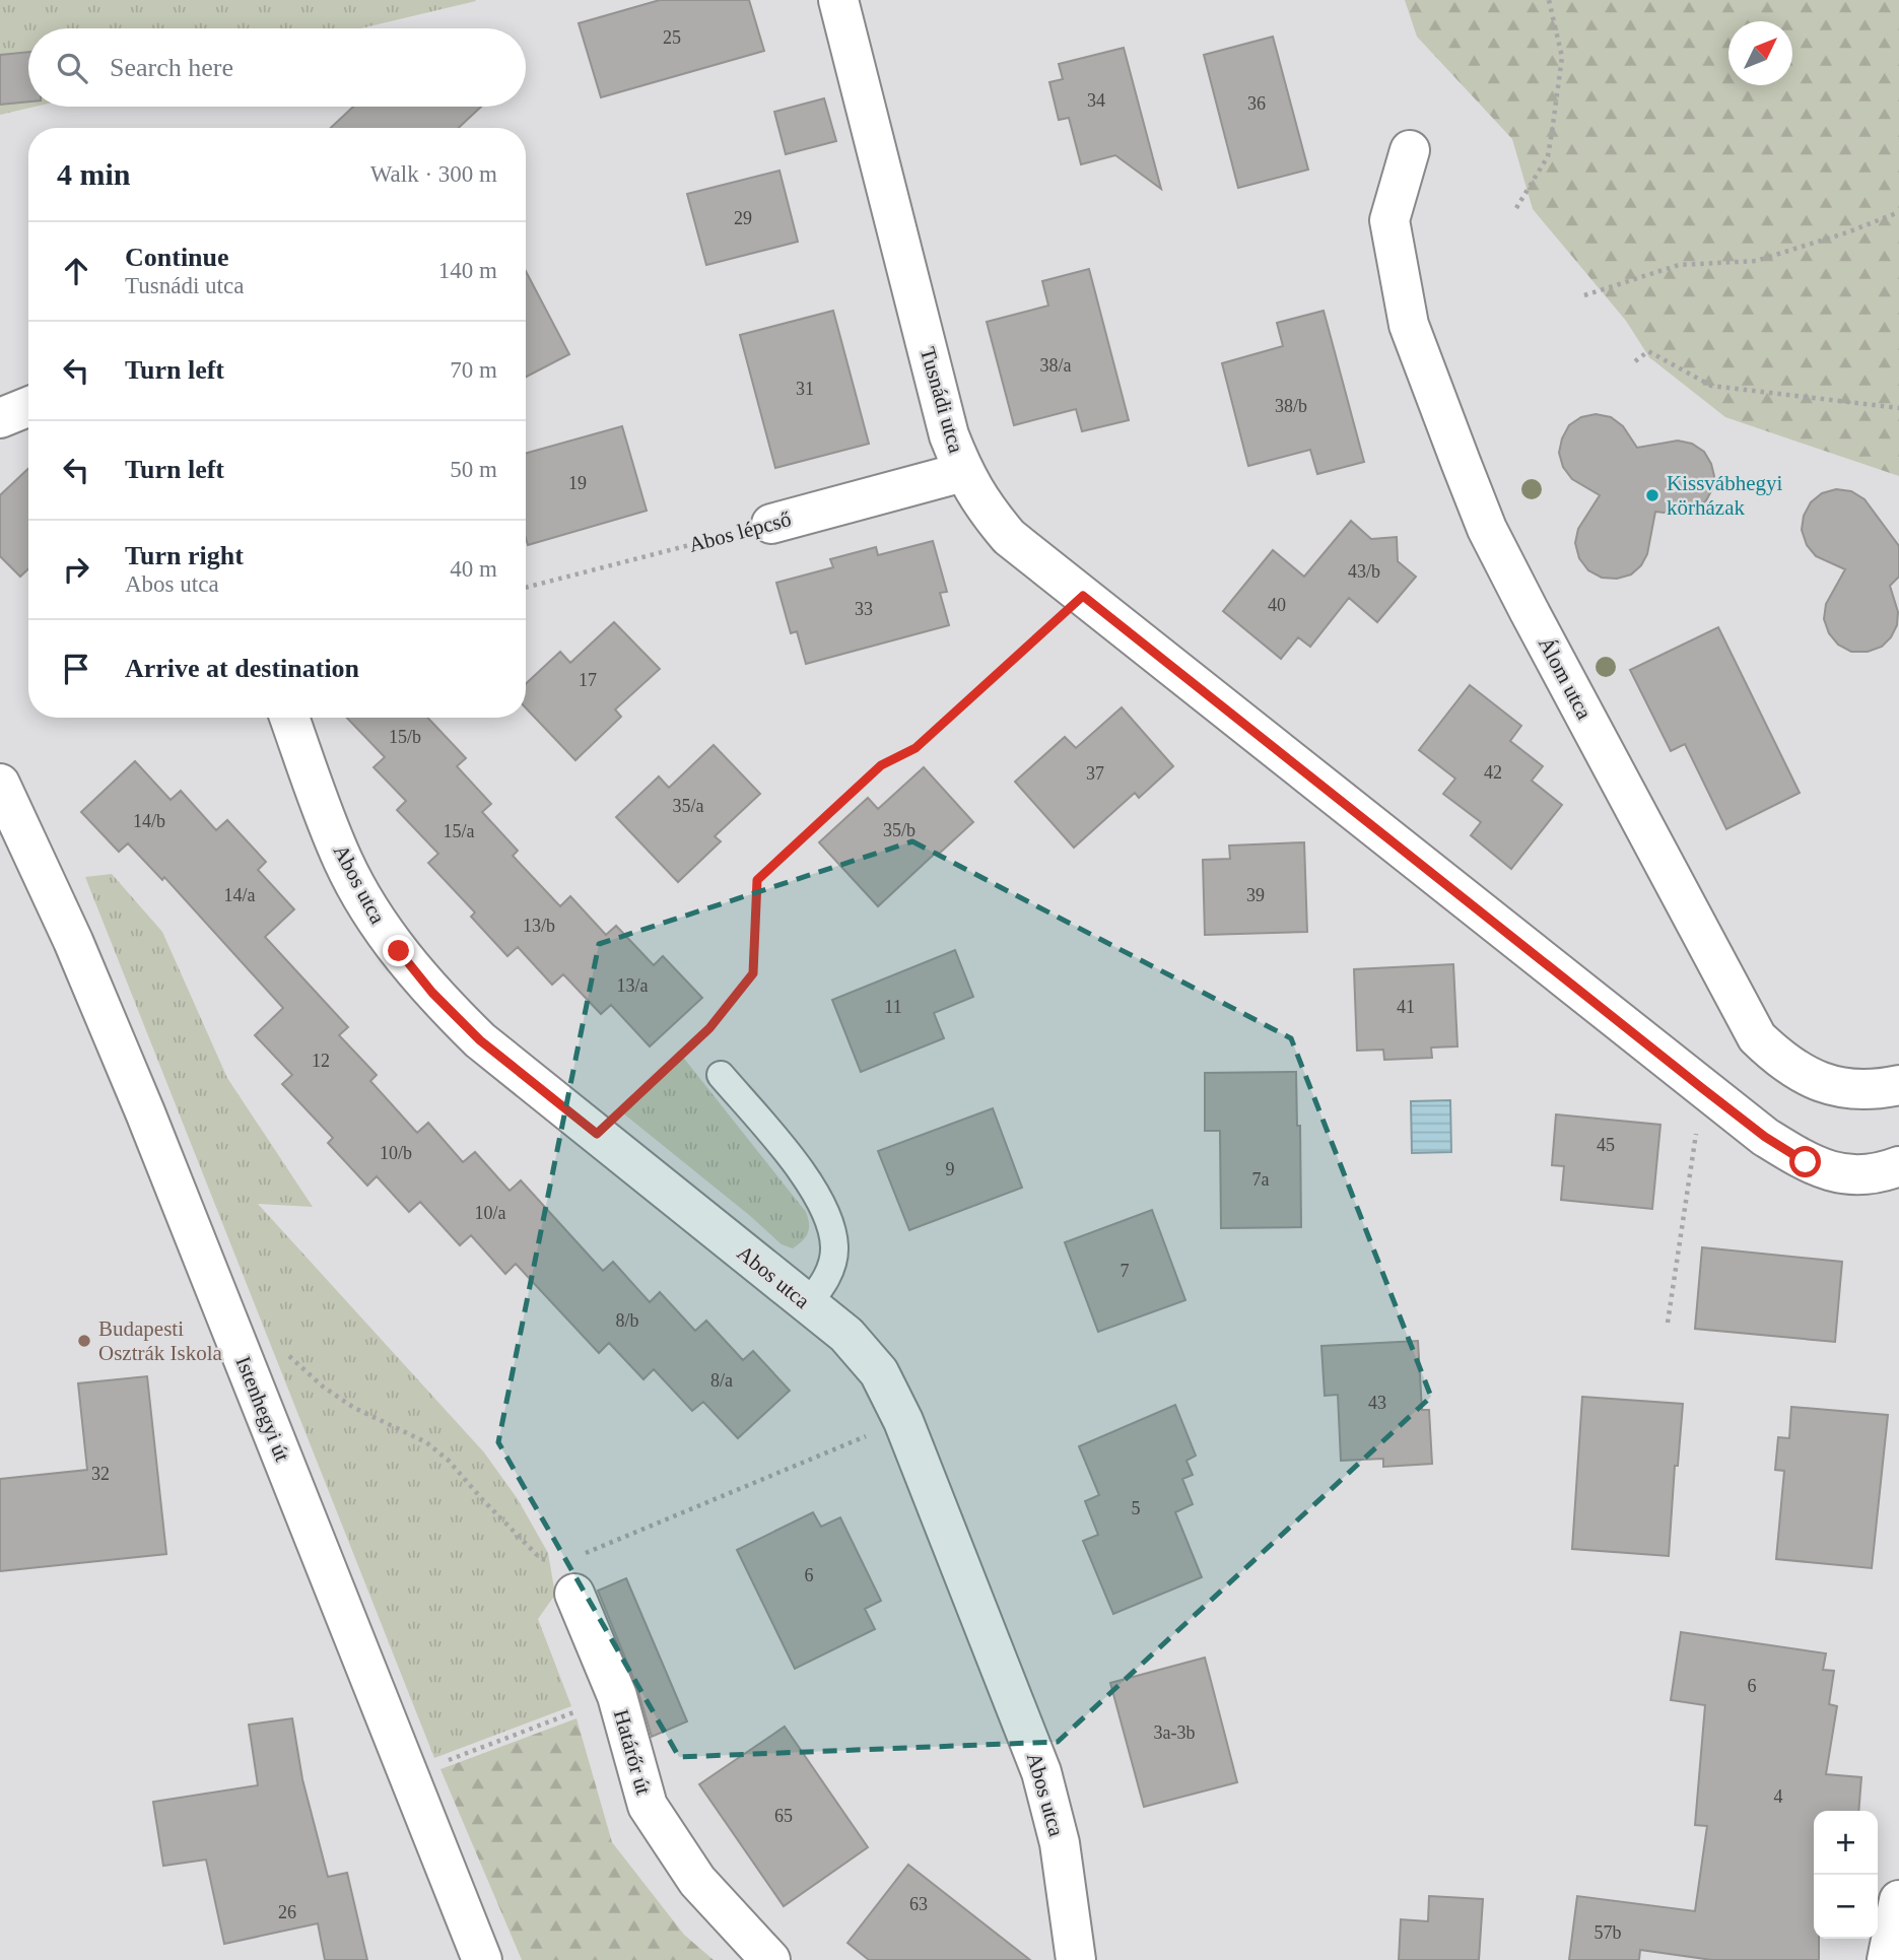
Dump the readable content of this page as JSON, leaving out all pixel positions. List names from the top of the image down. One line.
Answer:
{"streets":{"street":["Tusnádi utca","Abos lépcső","Álom utca","Abos utca","Istenhegyi út","Határőr út"]},"crossings":[["Tusnádi utca","Abos lépcső"]],"places":["Kissvábhegyi körházak","Budapesti Osztrák Iskola"],"house_numbers":["25","34","36","29","38/a","31","38/b","19","43/b","40","33","17","15/b","42","37","35/a","14/b","35/b","15/a","14/a","39","13/b","13/a","11","41","12","45","10/b","9","7a","10/a","7","8/b","8/a","43","32","5","6","6","3a-3b","4","65","63","26","57b"],"north":"top right","page":{"search":"Search here","heading":["4 min","Walk · 300 m"],"list":[["Continue","Tusnádi utca","140 m"],["Turn left","70 m"],["Turn left","50 m"],["Turn right","Abos utca","40 m"],"Arrive at destination"],"map_buttons":["+","−"]}}
